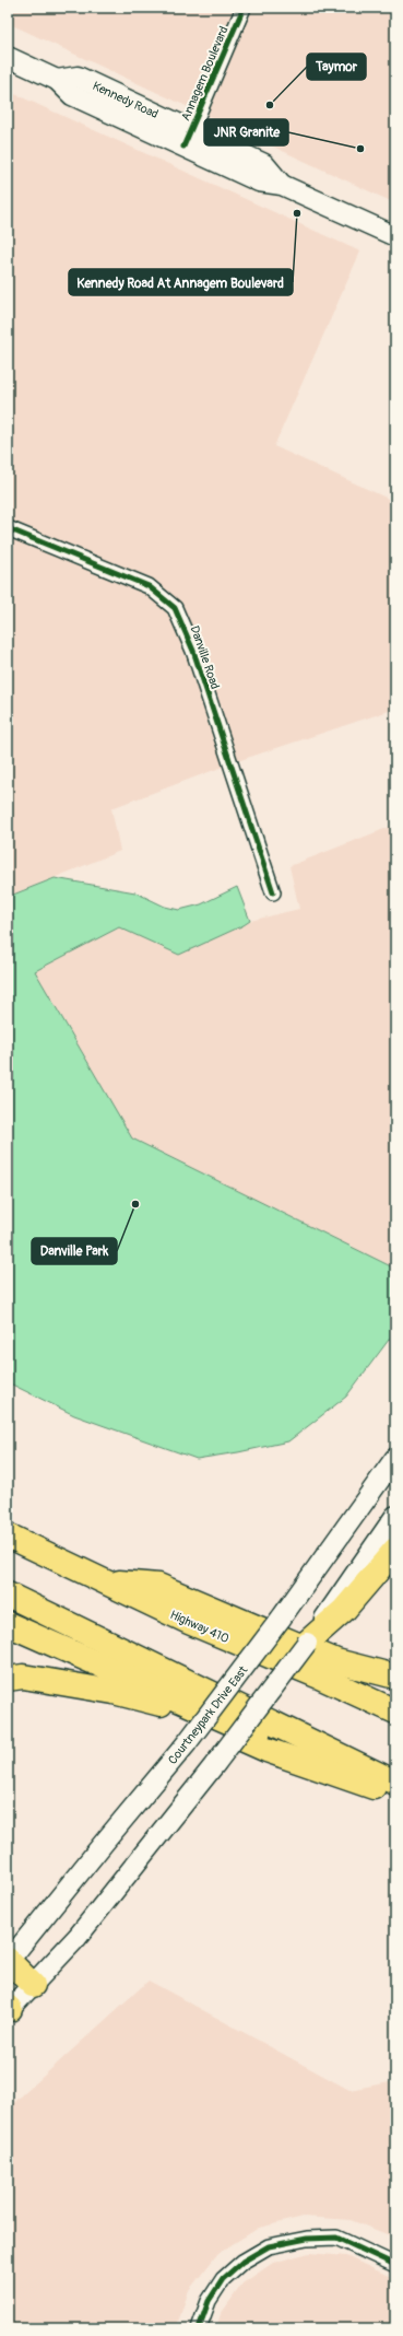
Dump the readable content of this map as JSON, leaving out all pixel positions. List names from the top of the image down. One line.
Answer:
{"streets":{"highway":["Highway 410"],"main road":["Kennedy Road","Courtneypark Drive East"],"street":["Annagem Boulevard","Danville Road"]},"crossings":[["Annagem Boulevard","Kennedy Road"]],"places":["Taymor","JNR Granite","Kennedy Road At Annagem Boulevard","Danville Park"]}
